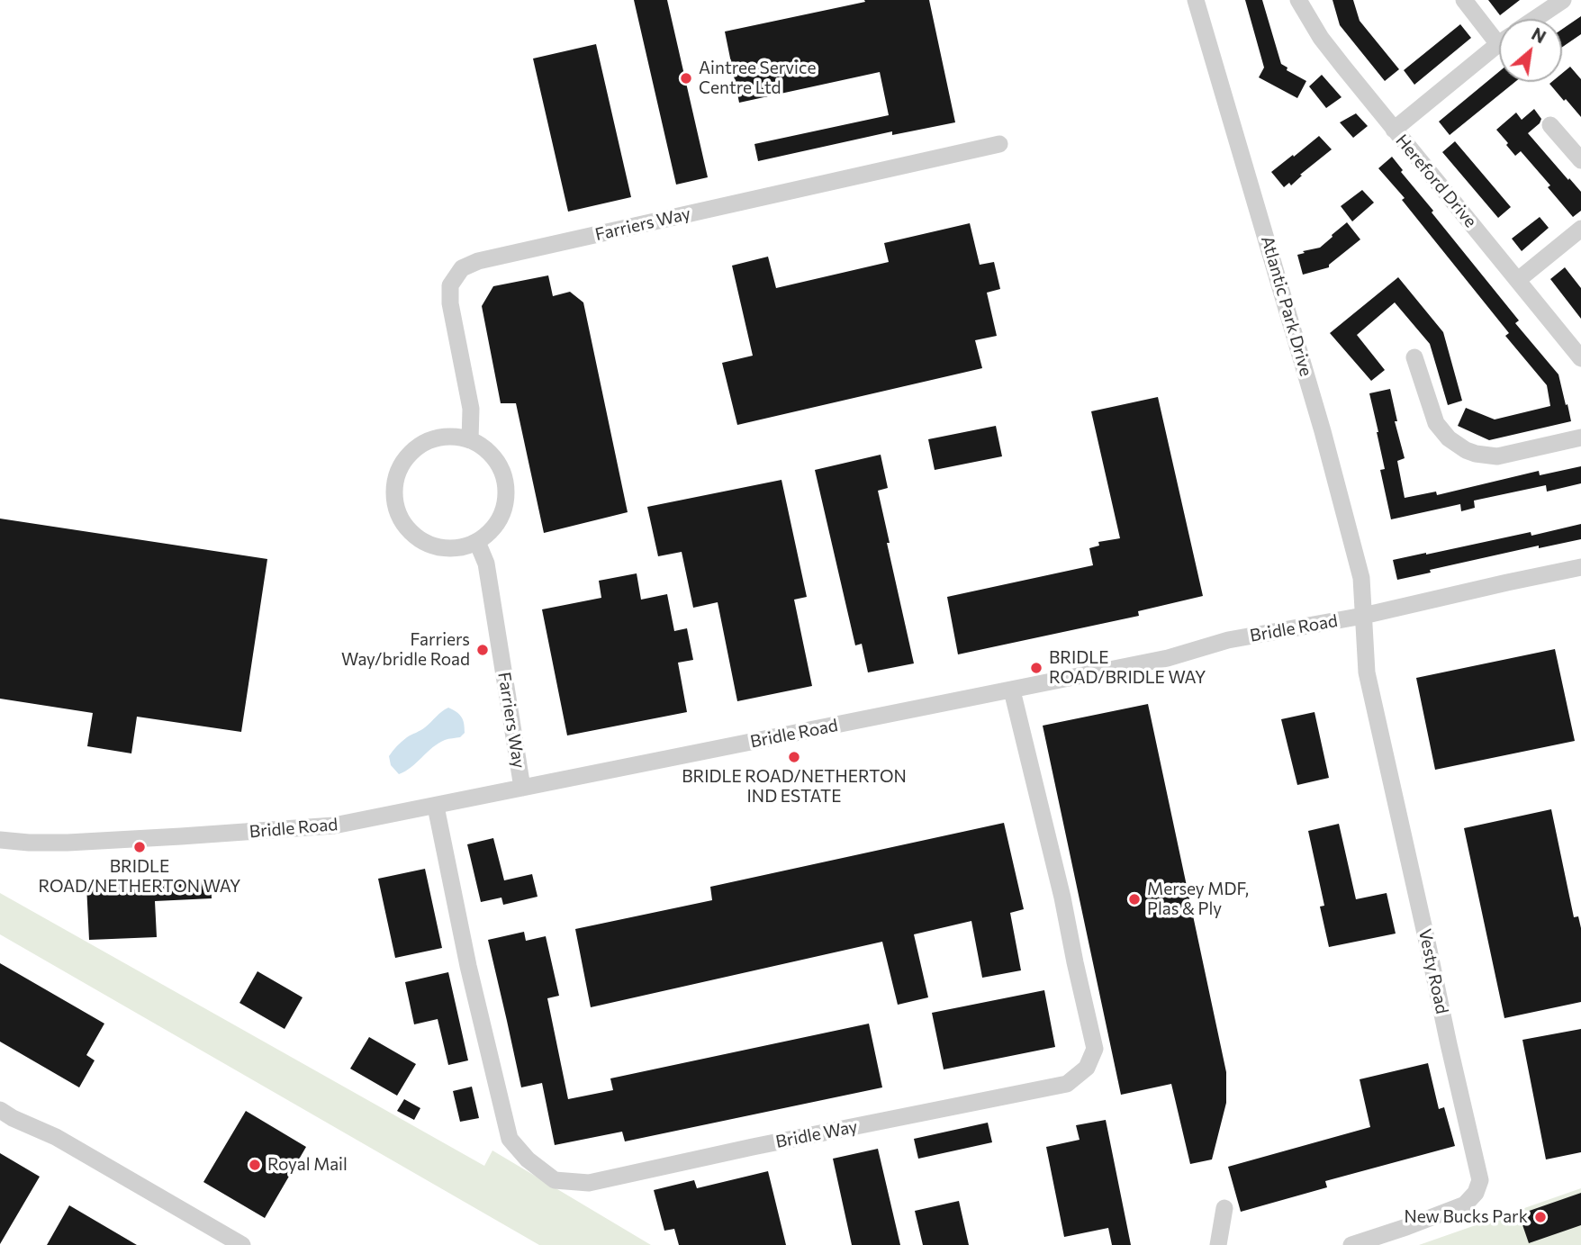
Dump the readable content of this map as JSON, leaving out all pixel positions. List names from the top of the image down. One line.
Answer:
{"streets":{"street":["Hereford Drive","Farriers Way","Atlantic Park Drive","Bridle Road","Vesty Road","Bridle Way"]},"crossings":[["Farriers Way","Bridle Road"],["Atlantic Park Drive","Bridle Road"],["Atlantic Park Drive","Vesty Road"],["Bridle Road","Vesty Road"],["Bridle Road","Bridle Way"]],"places":["Aintree Service Centre Ltd","Farriers Way/bridle Road","BRIDLE ROAD/BRIDLE WAY","BRIDLE ROAD/NETHERTON IND ESTATE","BRIDLE ROAD/NETHERTON WAY","Mersey MDF, Plas & Ply","Royal Mail","New Bucks Park"],"north":"top right"}
